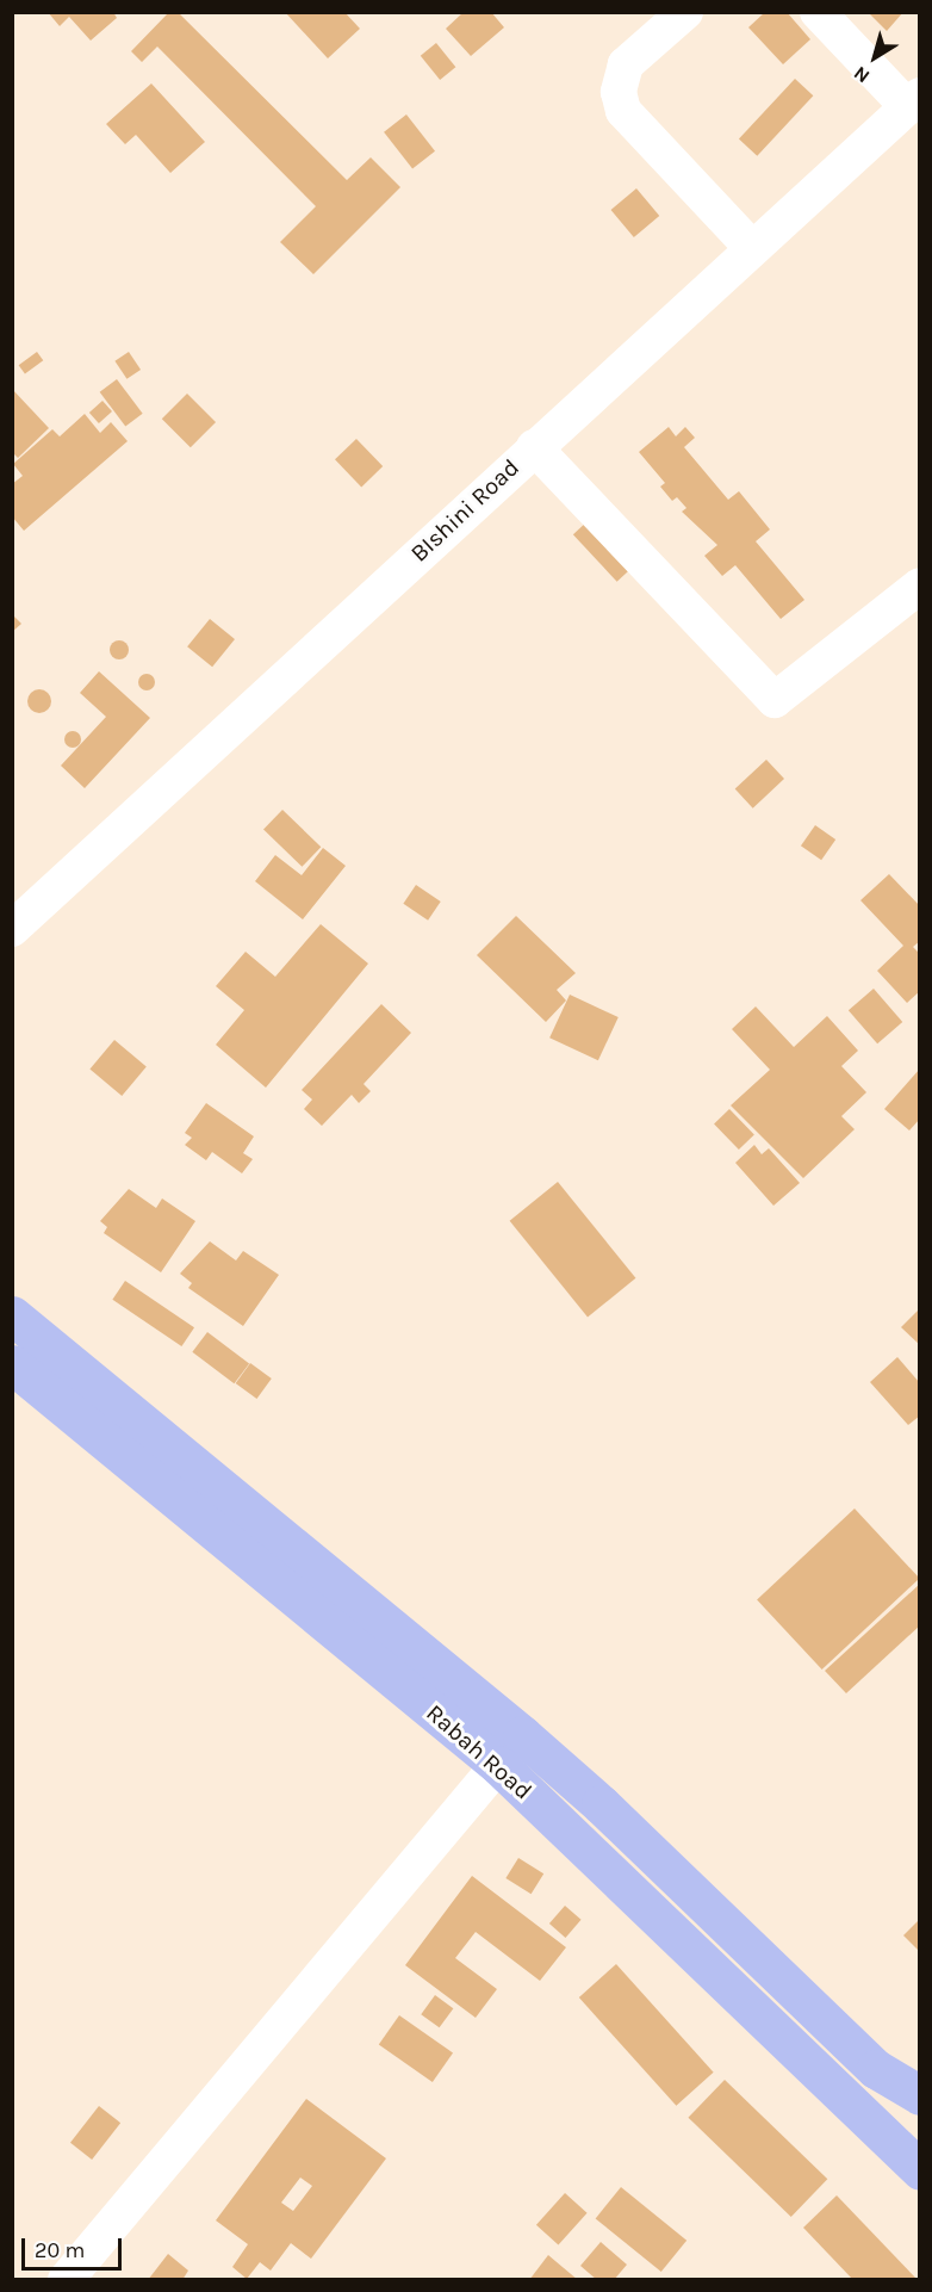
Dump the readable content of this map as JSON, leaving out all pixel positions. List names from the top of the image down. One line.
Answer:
{"streets":{"main road":["Rabah Road"],"street":["BIshini Road"]},"scale_bar":"20 m","north":"bottom left"}
